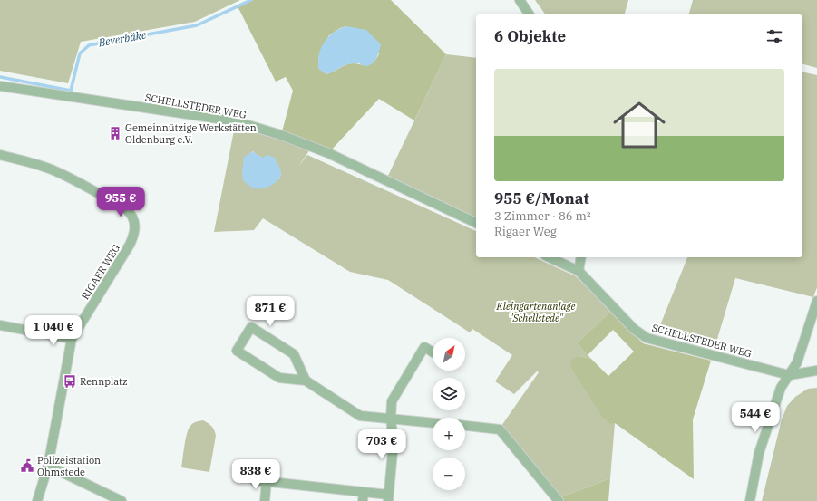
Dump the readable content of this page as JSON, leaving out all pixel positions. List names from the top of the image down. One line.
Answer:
{"streets":{"street":["SCHELLSTEDER WEG","RIGAER WEG"]},"water":["Beverbäke"],"parks":["Kleingartenanlage \"Schellstede\""],"places":{"building":["Gemeinnützige Werkstätten Oldenburg e.V."],"bus stop":["Rennplatz"],"public building":["Polizeistation Ohmstede"]},"north":"top right","page":{"heading":"6 Objekte","list":[{"name":"955 €/Monat","note":"3 Zimmer · 86 m² · Rigaer Weg"}],"price":["955 €","871 €","1 040 €","544 €","703 €","838 €"],"map_buttons":["+","−"]}}
